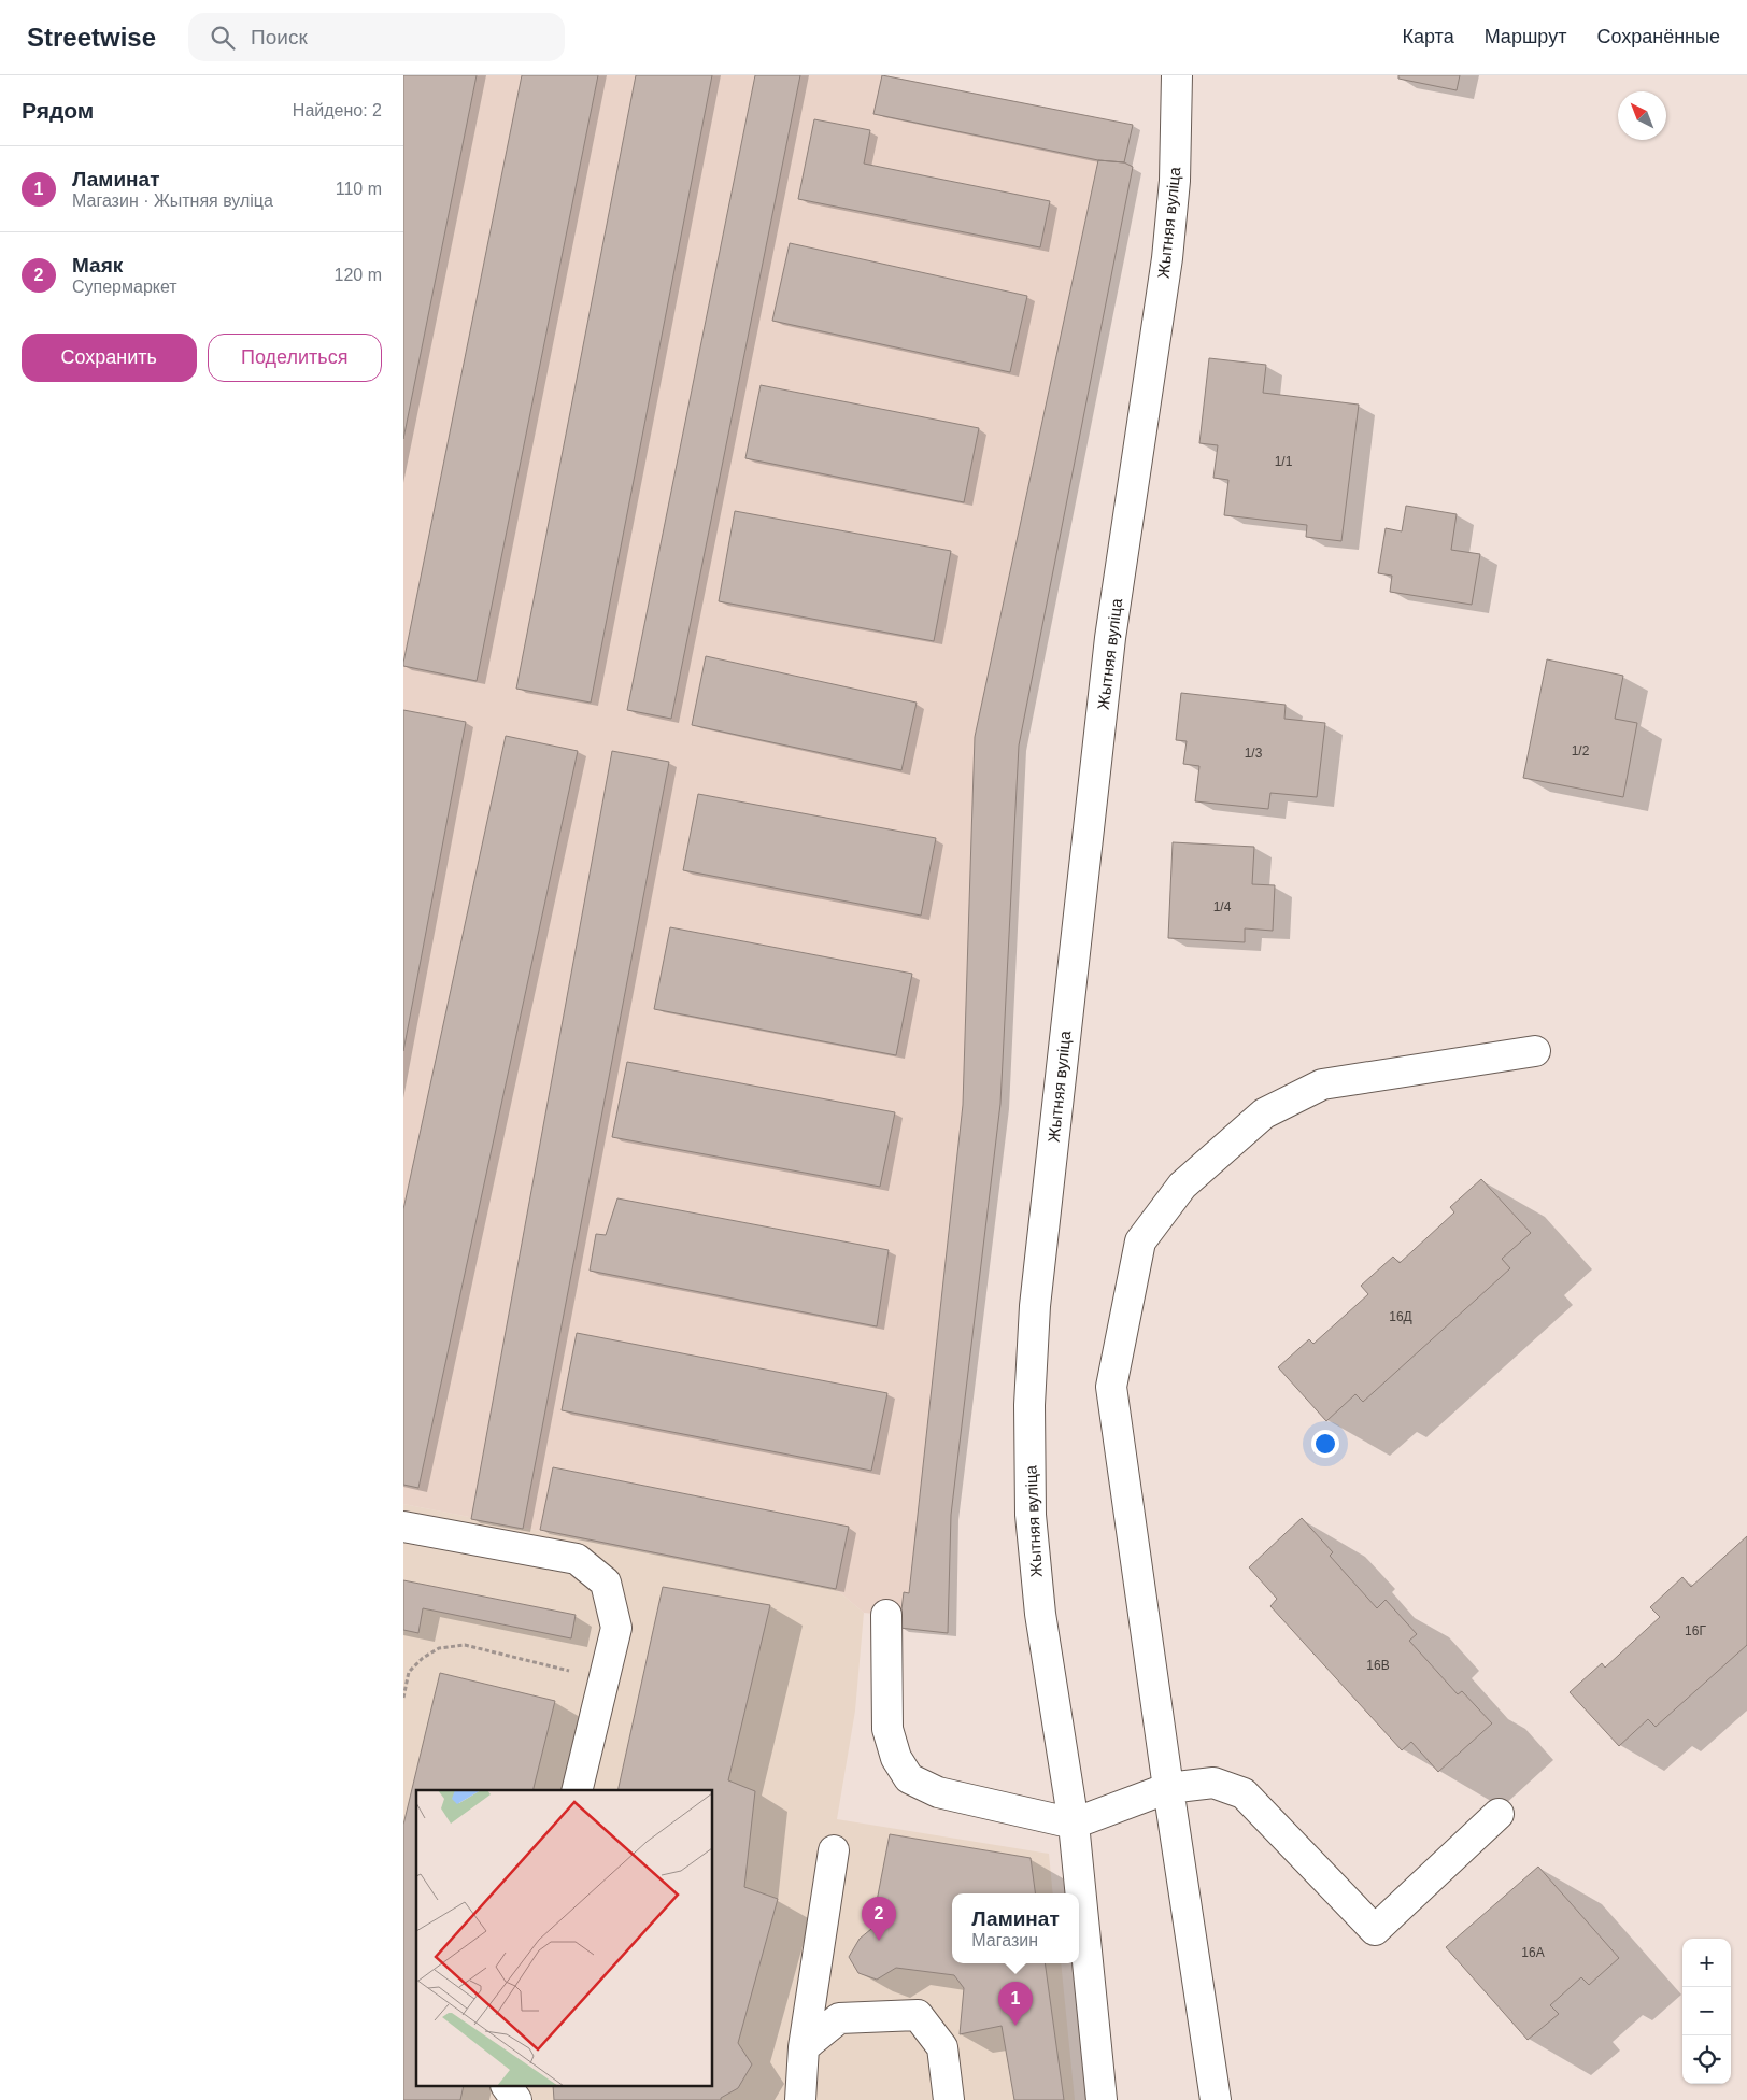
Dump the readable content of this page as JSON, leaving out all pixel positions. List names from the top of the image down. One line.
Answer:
{"streets":{"street":["Жытняя вуліца"]},"house_numbers":["1/1","1/2","1/3","1/4","16Д","16Г","16В","16А"],"north":"top left","page":{"header":"Streetwise","search":"Поиск","nav":["Карта","Маршрут","Сохранённые"],"heading":["Рядом","Найдено: 2"],"list":[{"mark":"1","name":"Ламинат","note":"Магазин · Жытняя вуліца","value":"110 m"},{"mark":"2","name":"Маяк","note":"Супермаркет","value":"120 m"}],"buttons":["Сохранить","Поделиться"],"popup":["Ламинат","Магазин"],"pins":["2","1"],"map_buttons":["+","−"]}}
